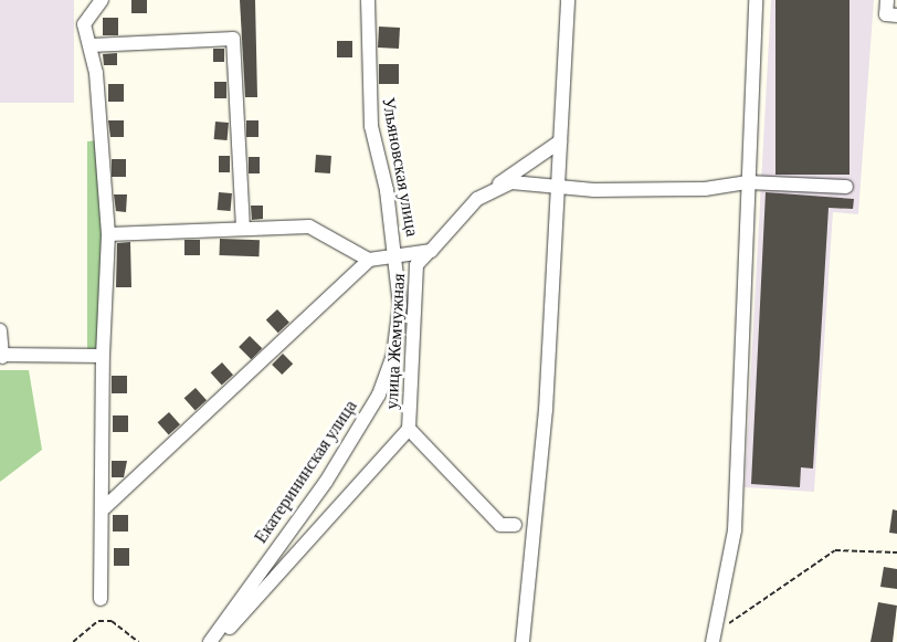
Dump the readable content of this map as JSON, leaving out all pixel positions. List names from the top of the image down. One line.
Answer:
{"streets":{"street":["Ульяновская улица","улица Жемчужная","Екатерининская улица"]},"crossings":[["Ульяновская улица","Екатерининская улица"],["улица Жемчужная","Екатерининская улица"]]}
